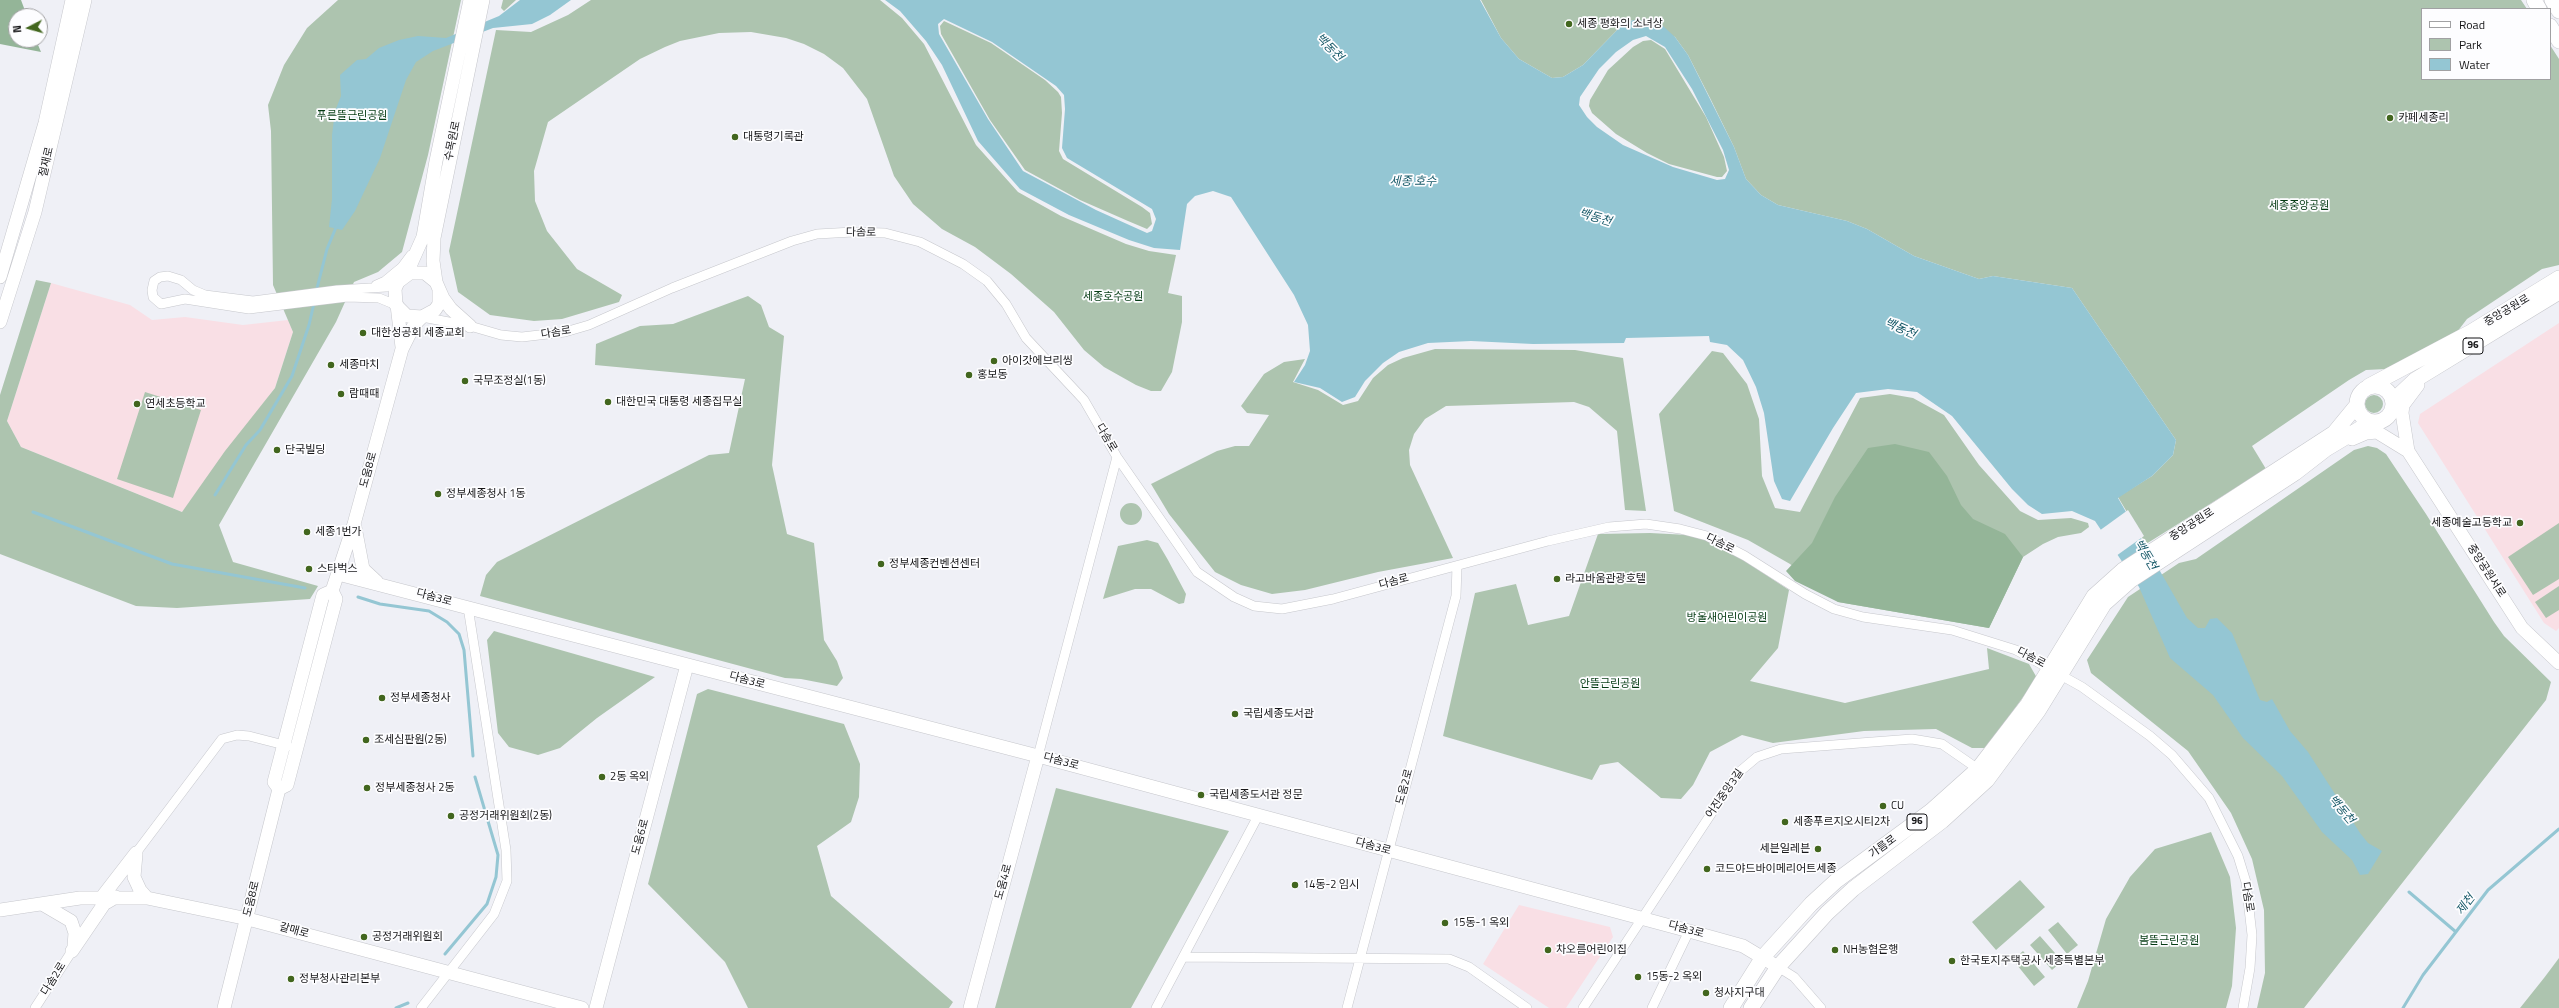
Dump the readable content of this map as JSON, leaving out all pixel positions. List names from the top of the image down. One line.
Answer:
{"streets":{"main road":["중앙공원로","96","가름로"],"street":["수목원로","절재로","다솜로","도움8로","중앙공원서로","다솜3로","도움2로","어진중앙3길","도움6로","도움4로","갈매로","다솜2로"]},"crossings":[["수목원로","다솜로"],["수목원로","도움8로"],["다솜로","중앙공원로"],["다솜로","도움8로"],["다솜로","도움2로"],["다솜로","가름로"],["중앙공원로","96"],["중앙공원로","가름로"],["도움8로","다솜3로"],["도움8로","갈매로"],["다솜3로","도움2로"],["다솜3로","어진중앙3길"],["다솜3로","도움6로"],["다솜3로","가름로"],["다솜3로","도움4로"],["어진중앙3길","가름로"]],"water":["백동천","세종 호수","제천"],"parks":["푸른뜰근린공원","세종중앙공원","세종호수공원","방울새어린이공원","안뜰근린공원","봄뜰근린공원"],"places":["세종 평화의 소녀상","카페세종리","대통령기록관","대한성공회 세종교회","아이갓에브리씽","세종마치","홍보동","국무조정실(1동)","람때때","대한민국 대통령 세종집무실","연세초등학교","단국빌딩","정부세종청사 1동","세종예술고등학교","세종1번가","정부세종컨벤션센터","스타벅스","라고바움관광호텔","정부세종청사","국립세종도서관","조세심판원(2동)","2동 옥외","정부세종청사 2동","국립세종도서관 정문","CU","공정거래위원회(2동)","세종푸르지오시티2차","세븐일레븐","코드야드바이메리어트세종","14동-2 임시","15동-1 옥외","공정거래위원회","차오름어린이집","NH농협은행","한국토지주택공사 세종특별본부","15동-2 옥외","정부청사관리본부","청사지구대"],"legend":["Road","Park","Water"],"north":"left"}
